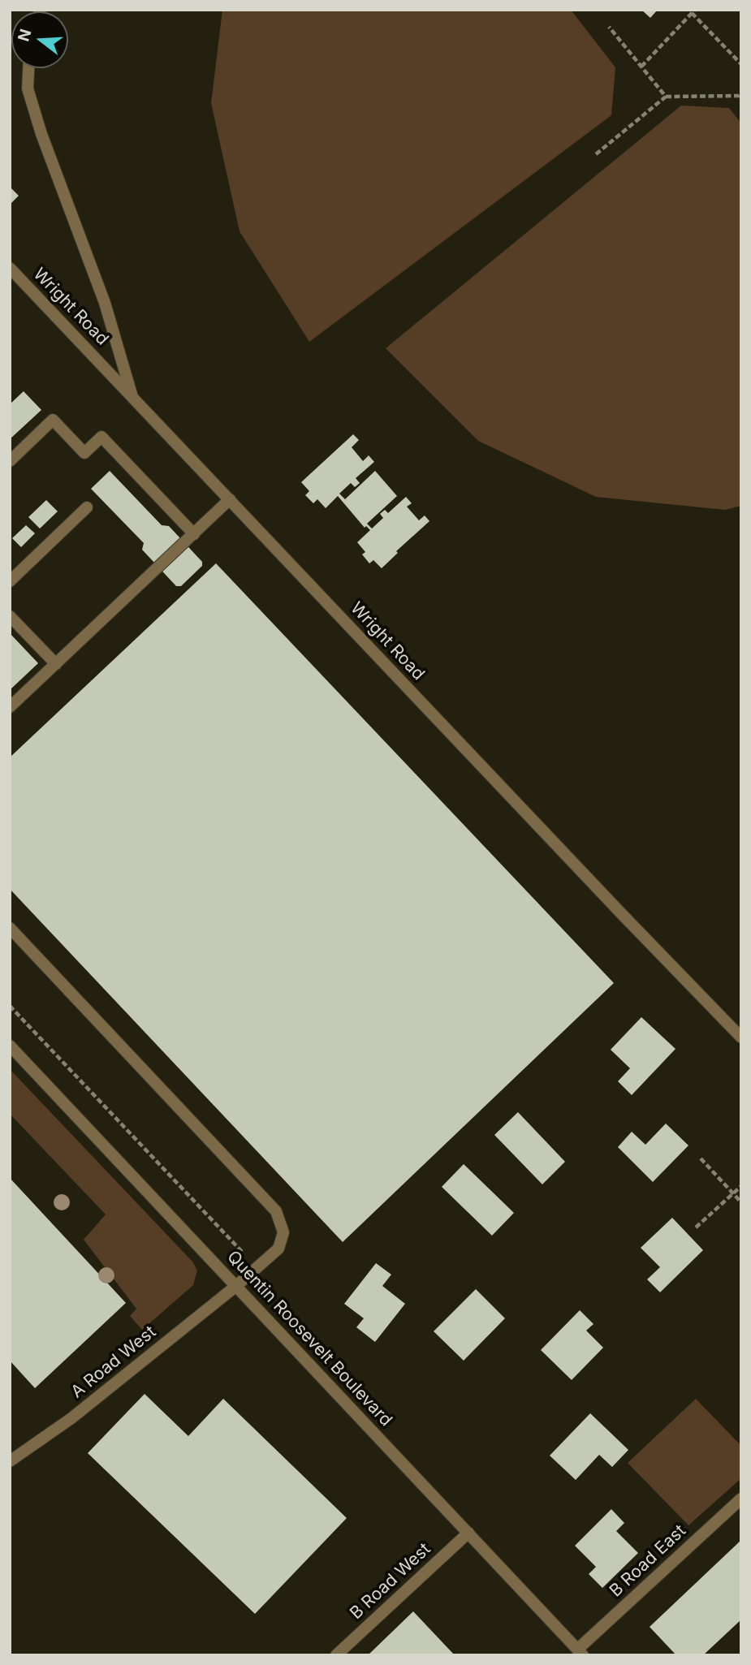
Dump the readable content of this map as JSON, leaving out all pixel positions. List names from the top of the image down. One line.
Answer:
{"streets":{"street":["Wright Road","Quentin Roosevelt Boulevard","A Road West","B Road East","B Road West"]},"crossings":[["Quentin Roosevelt Boulevard","A Road West"],["Quentin Roosevelt Boulevard","B Road East"],["Quentin Roosevelt Boulevard","B Road West"]],"north":"left"}
